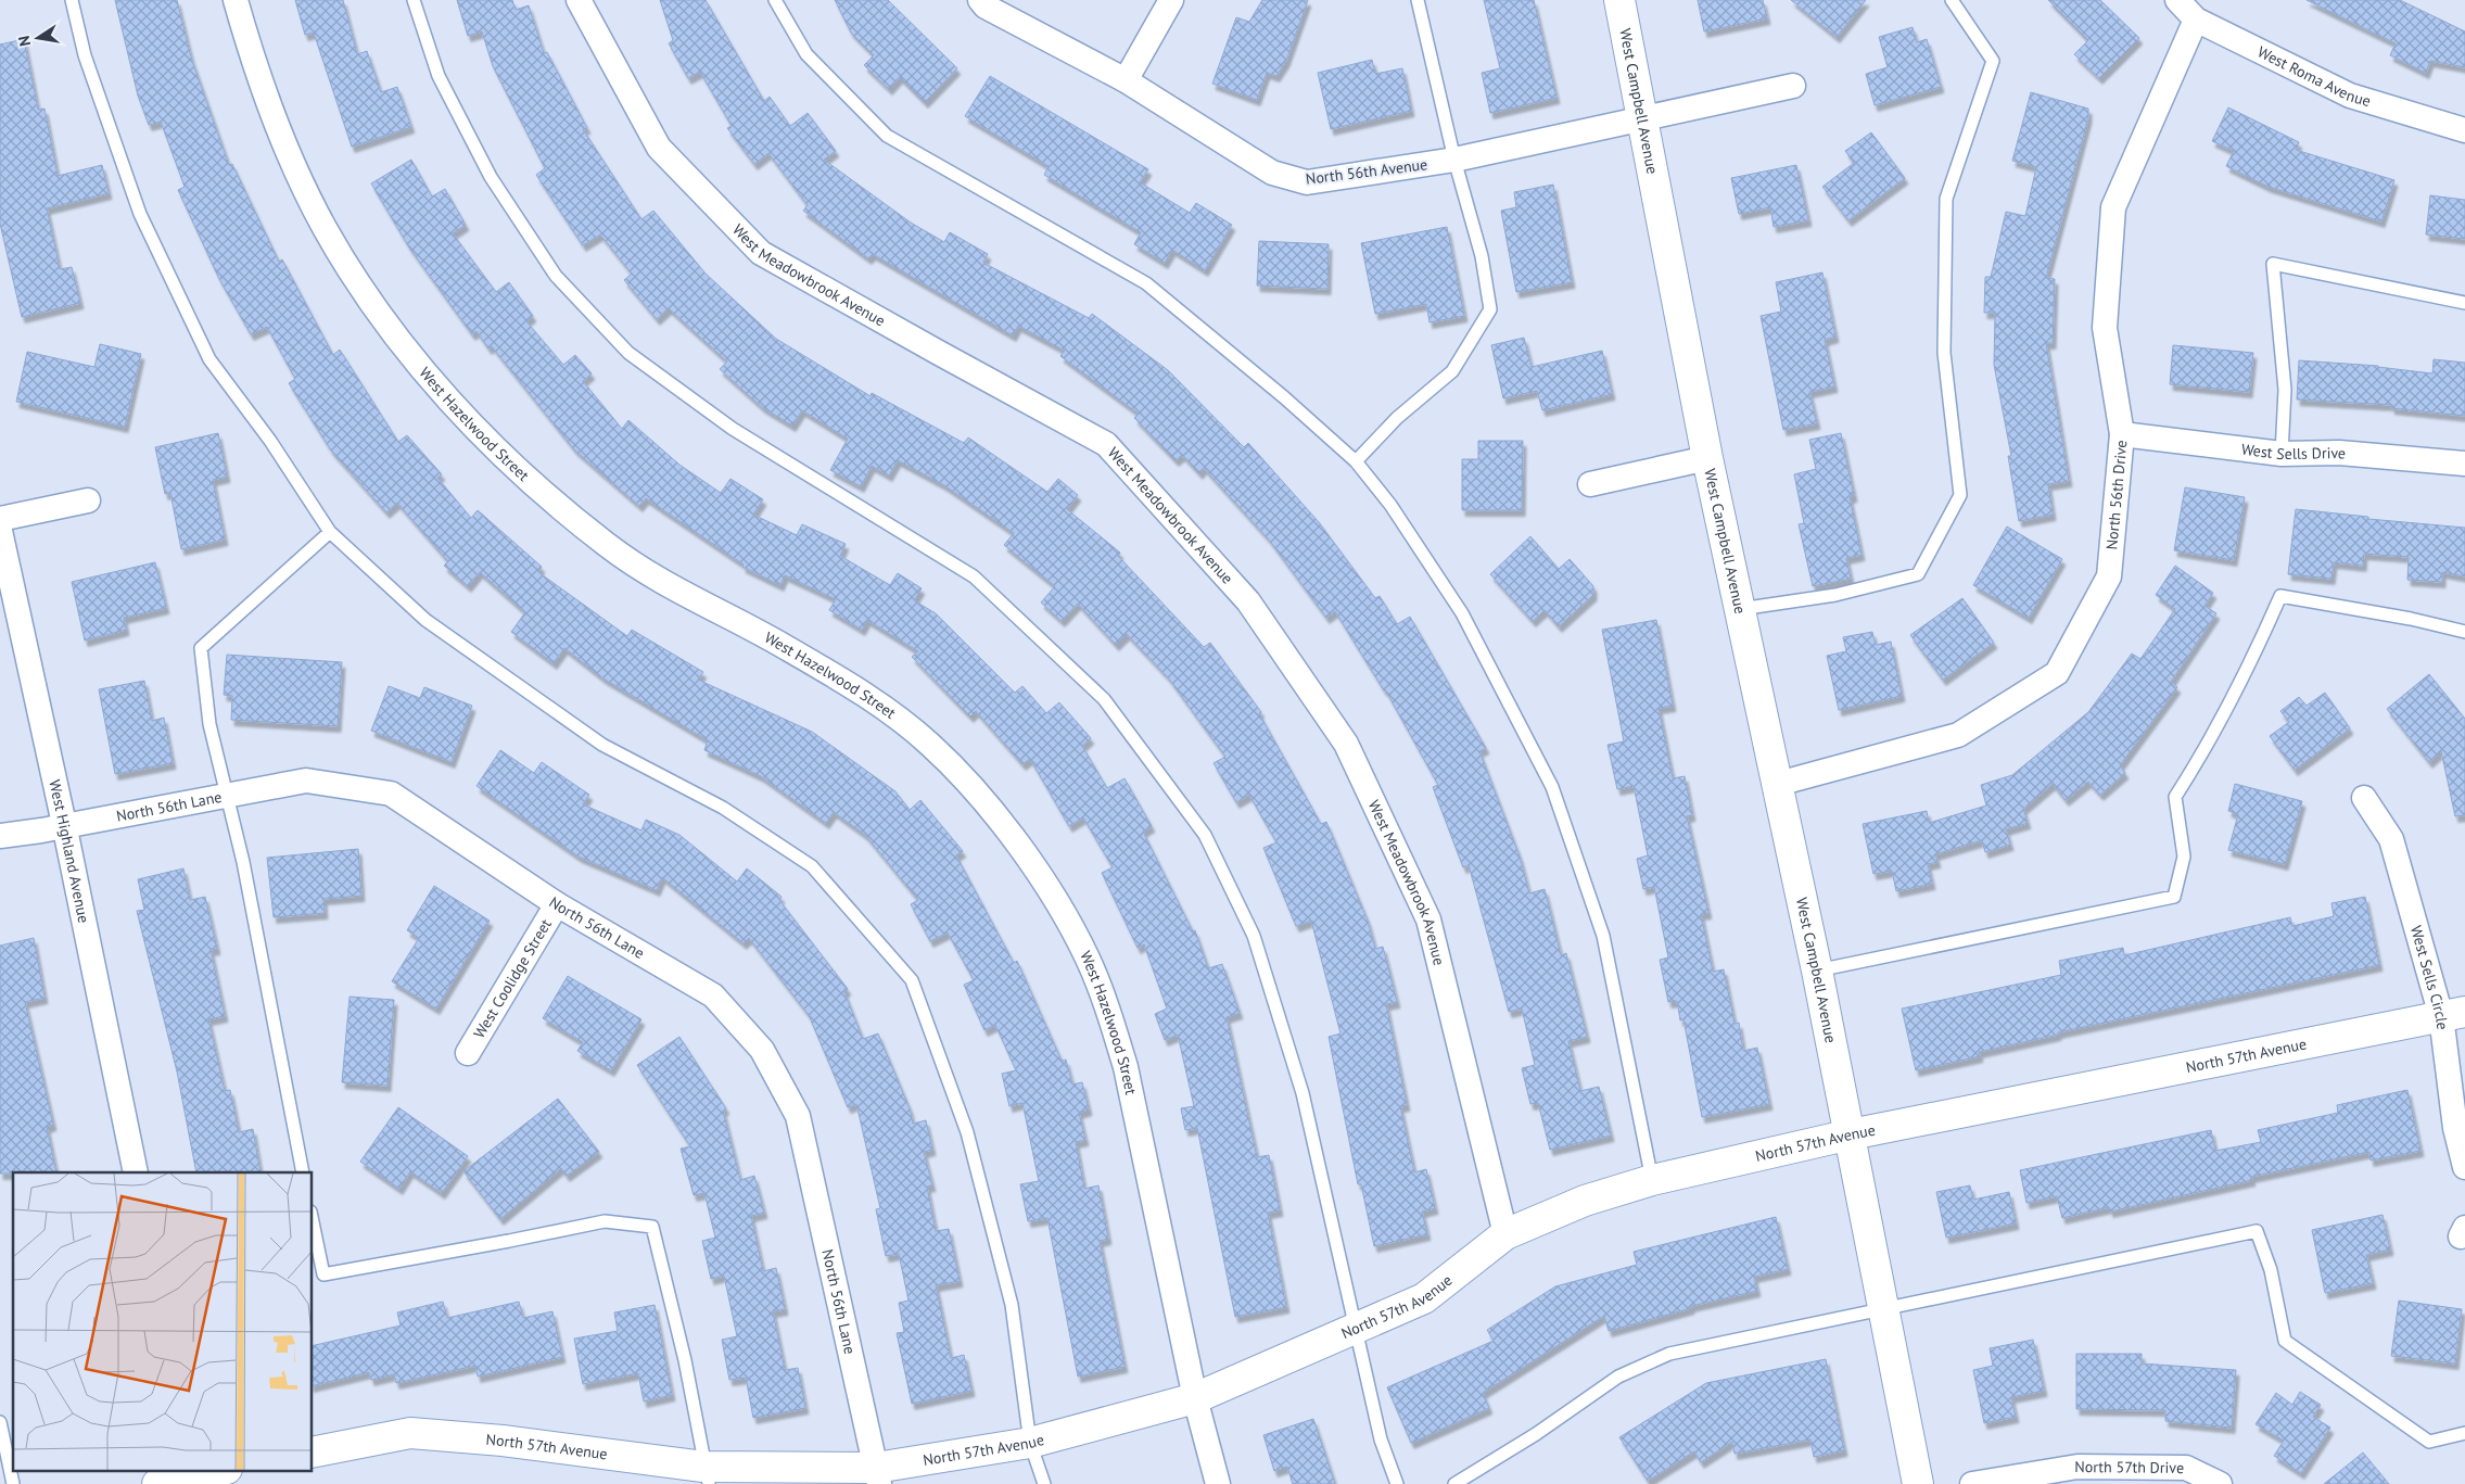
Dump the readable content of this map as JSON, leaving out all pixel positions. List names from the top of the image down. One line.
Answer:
{"streets":{"street":["West Roma Avenue","West Campbell Avenue","North 56th Avenue","West Meadowbrook Avenue","West Hazelwood Street","West Sells Drive","North 56th Drive","North 56th Lane","West Highland Avenue","West Sells Circle","West Coolidge Street","North 57th Avenue","North 57th Drive"]},"crossings":[["West Roma Avenue","North 56th Drive"],["West Campbell Avenue","North 56th Avenue"],["West Campbell Avenue","North 56th Drive"],["West Campbell Avenue","North 57th Avenue"],["West Meadowbrook Avenue","North 57th Avenue"],["West Hazelwood Street","North 57th Avenue"],["West Sells Drive","North 56th Drive"],["North 56th Lane","West Highland Avenue"],["North 56th Lane","West Coolidge Street"],["North 56th Lane","North 57th Avenue"],["West Sells Circle","North 57th Avenue"]],"north":"left"}
